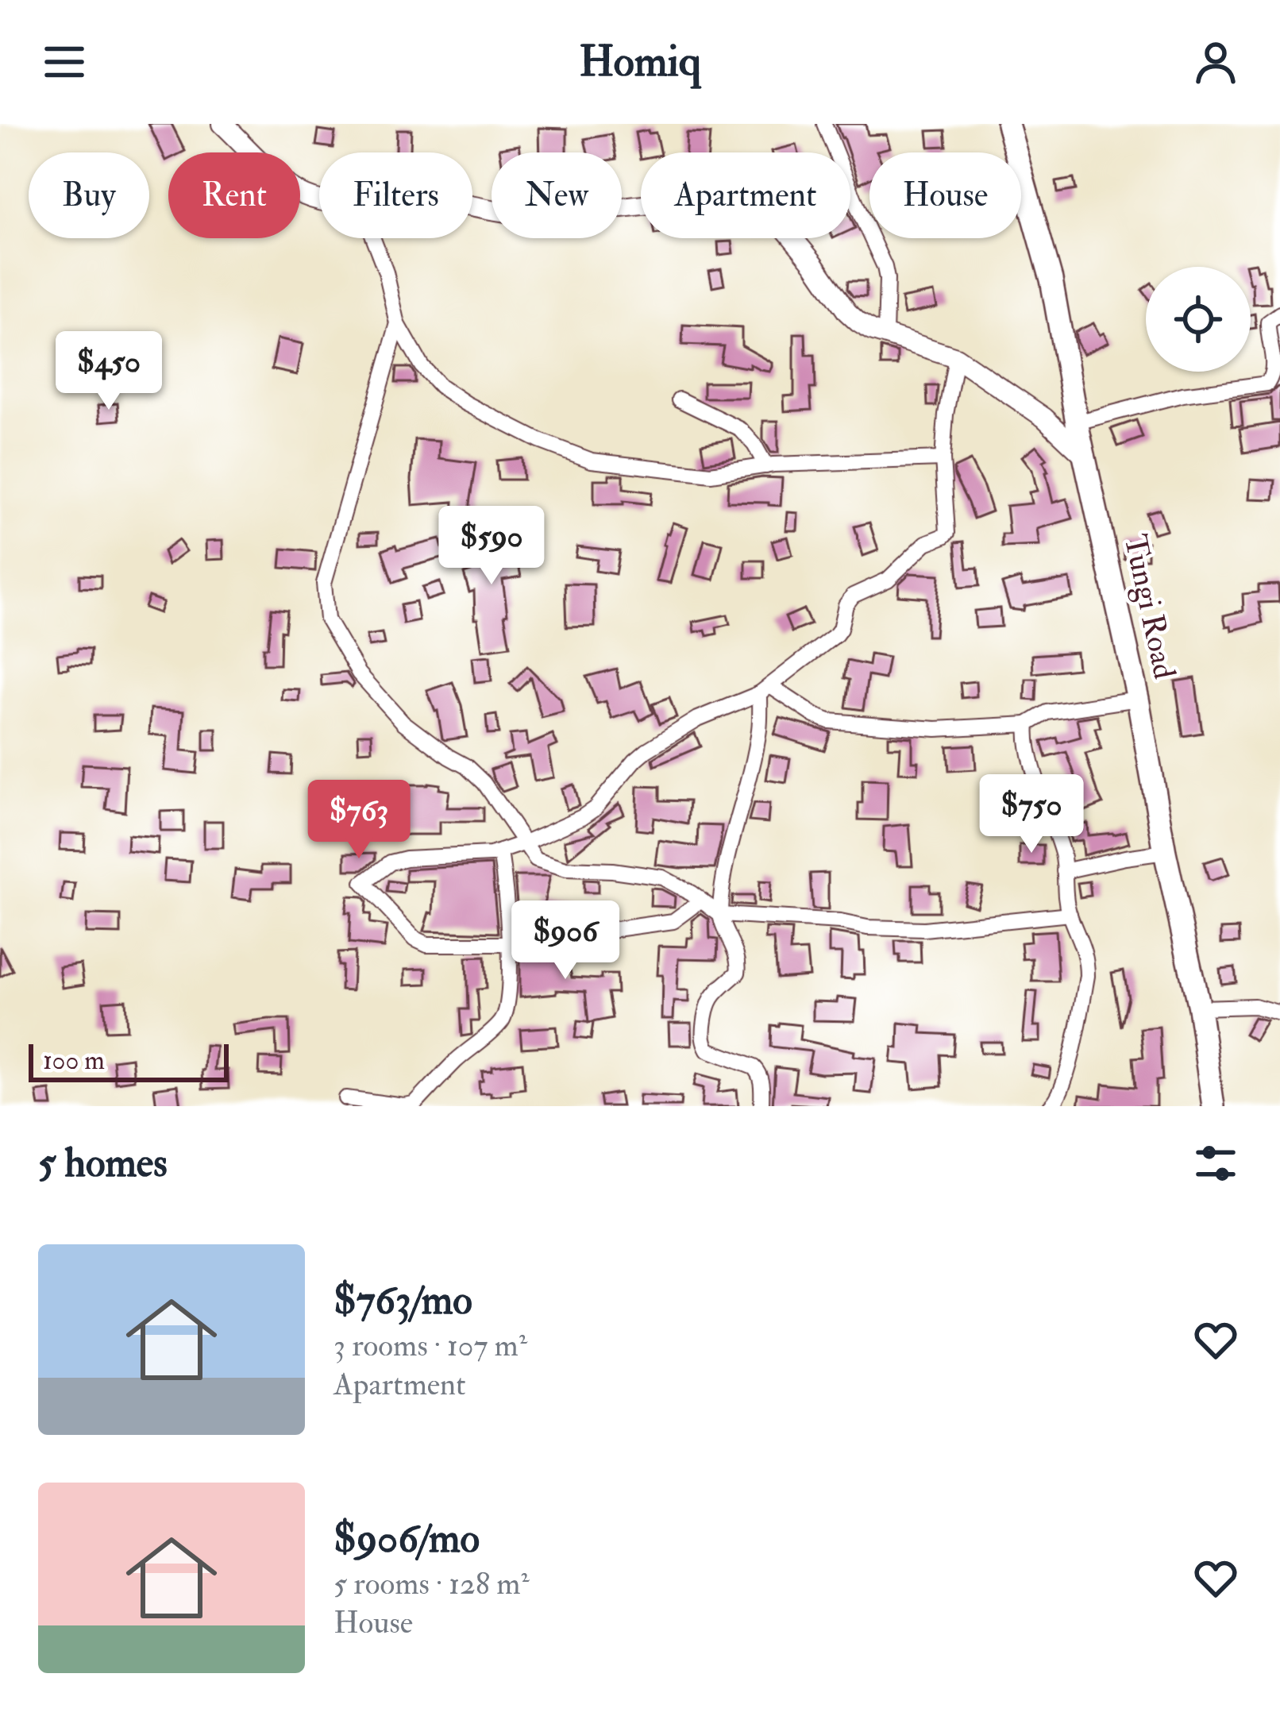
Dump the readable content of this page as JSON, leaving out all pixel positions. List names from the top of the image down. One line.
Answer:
{"streets":{"main road":["Tungi Road"]},"scale_bar":"100 m","page":{"header":"Homiq","chip":["Buy","Rent","Filters","New","Apartment","House"],"price":["$450","$590","$750","$763","$906"],"scale":"100 m","heading":"5 homes","list":[{"name":"$763/mo","note":"3 rooms · 107 m² · Apartment"},{"name":"$906/mo","note":"5 rooms · 128 m² · House"}]}}
